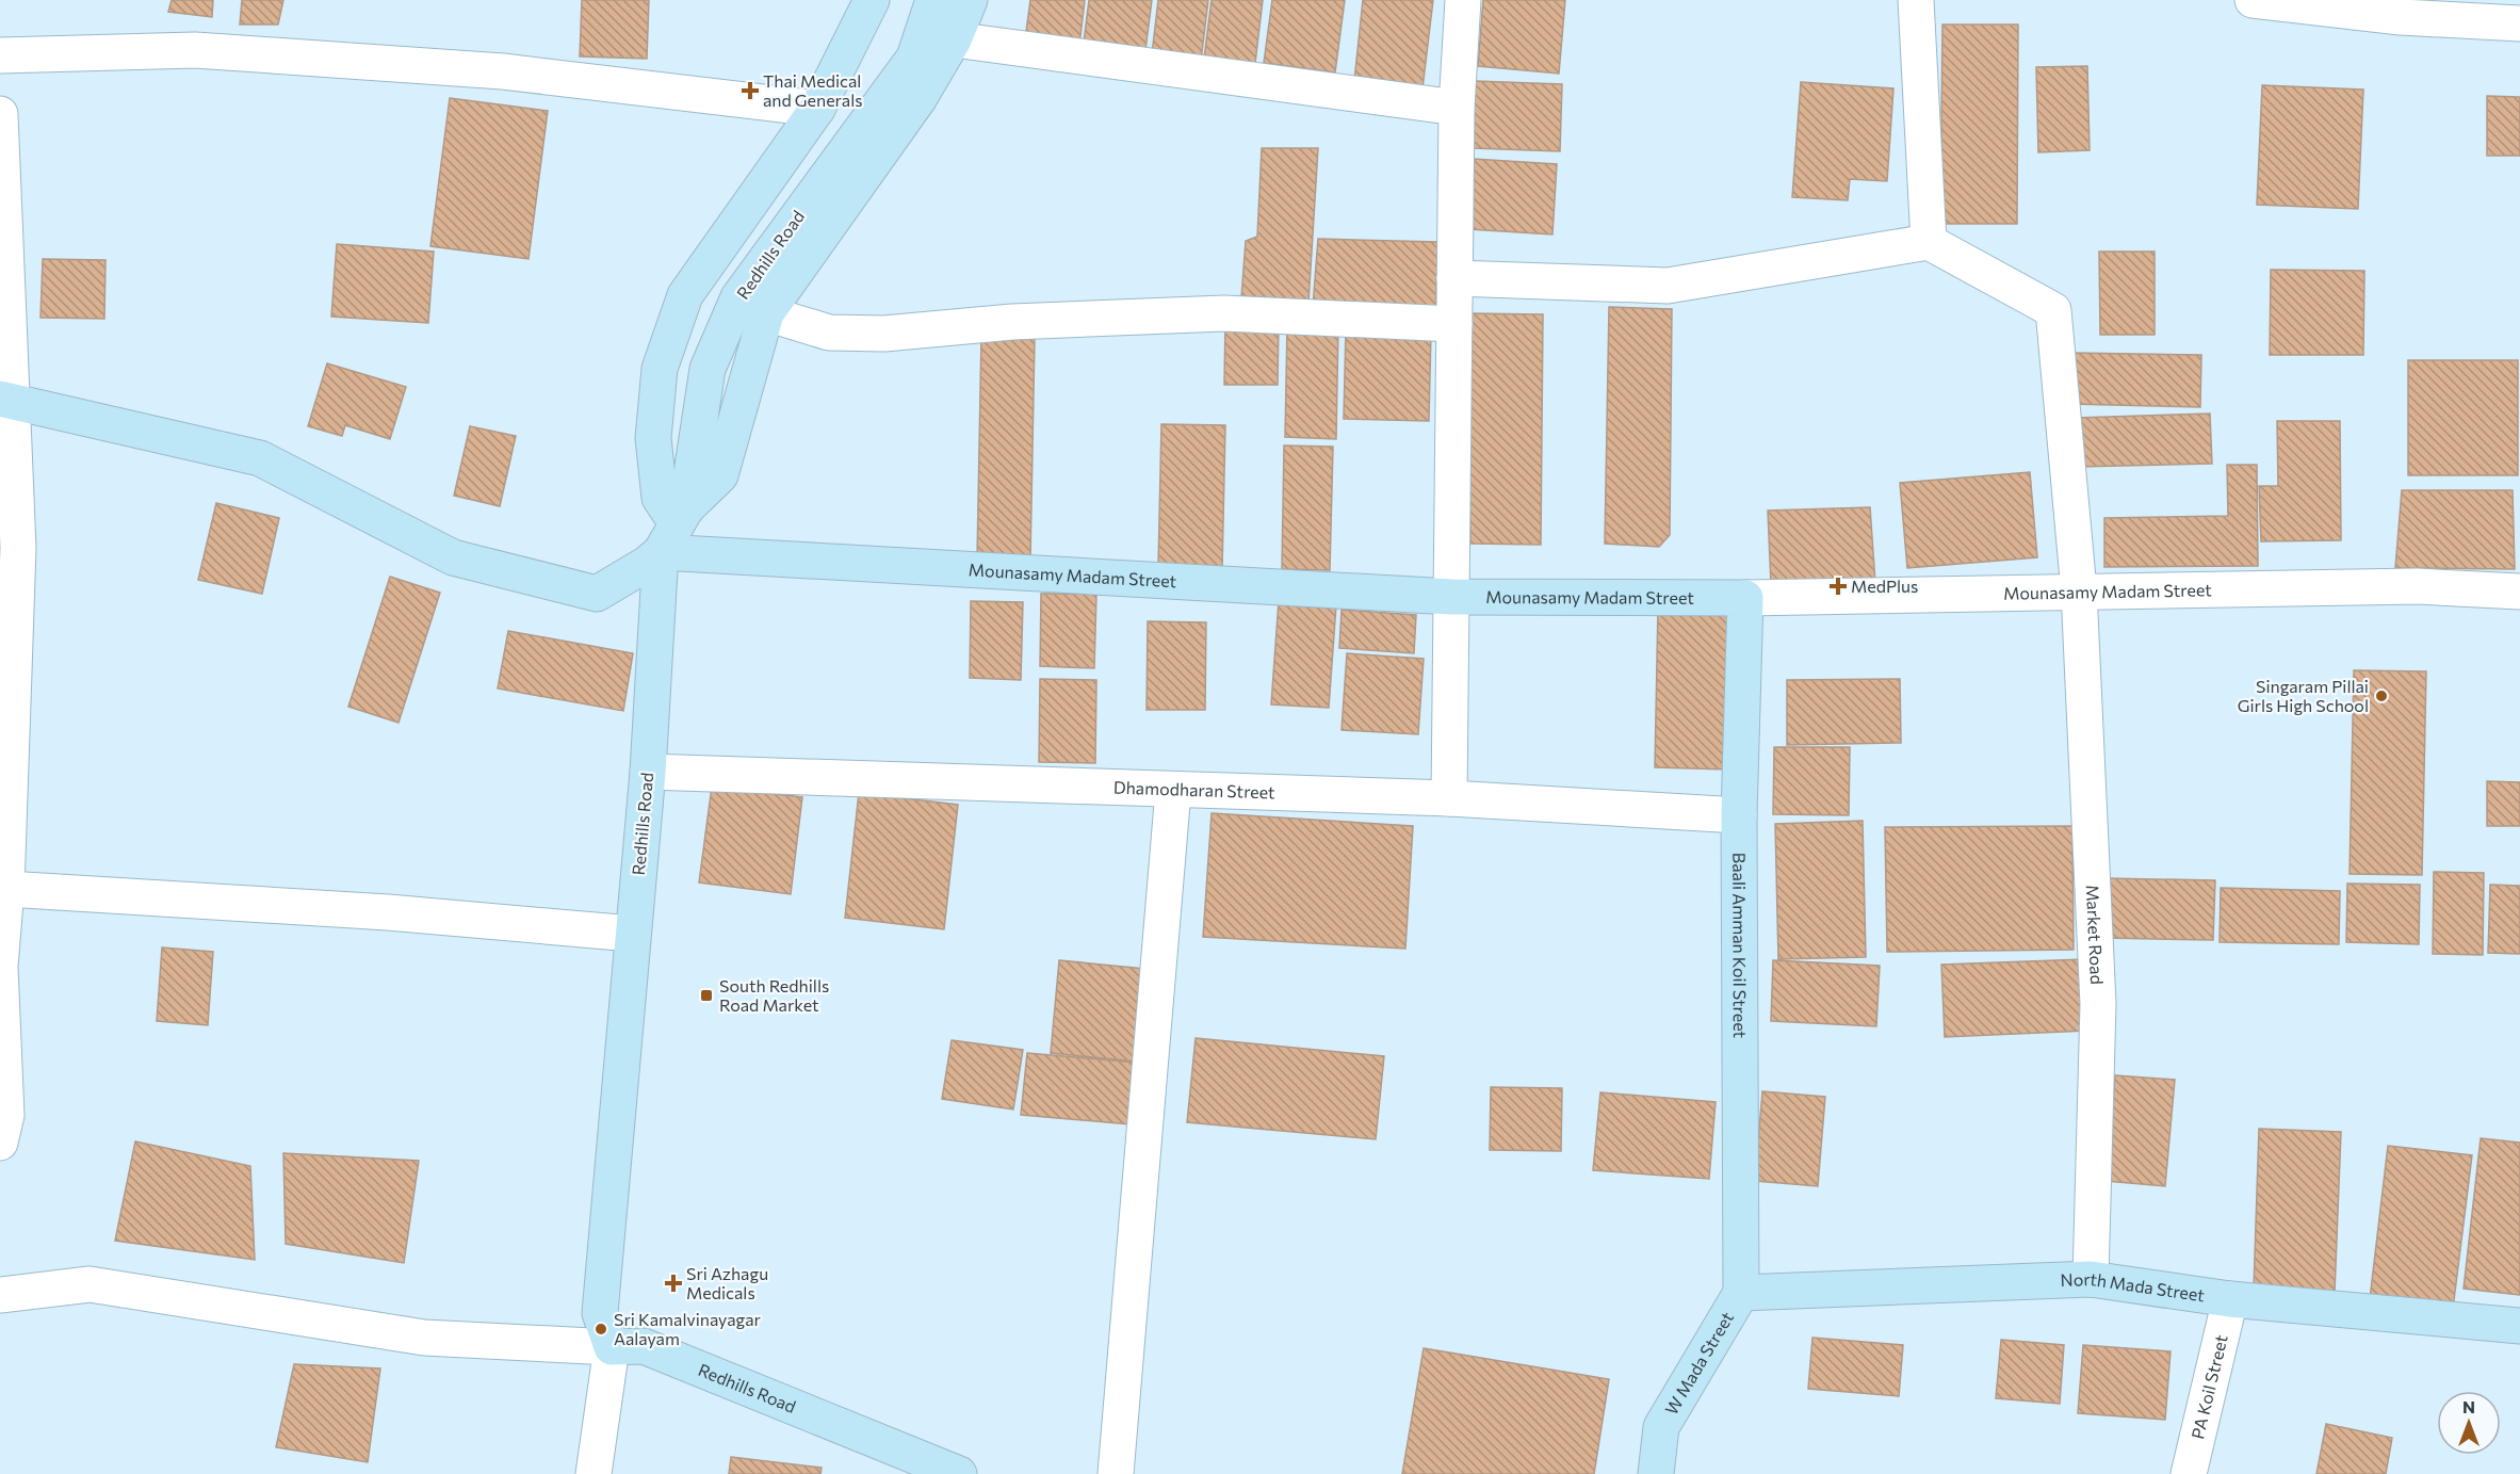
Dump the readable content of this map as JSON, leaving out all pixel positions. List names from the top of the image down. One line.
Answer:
{"streets":{"street":["Redhills Road","Mounasamy Madam Street","Dhamodharan Street","Market Road","Baali Amman Koil Street","North Mada Street","W Mada Street","PA Koil Street"]},"crossings":[["Redhills Road","Mounasamy Madam Street"],["Redhills Road","Dhamodharan Street"],["Mounasamy Madam Street","Market Road"],["Mounasamy Madam Street","Baali Amman Koil Street"],["Dhamodharan Street","Baali Amman Koil Street"],["Market Road","North Mada Street"],["Baali Amman Koil Street","North Mada Street"],["Baali Amman Koil Street","W Mada Street"],["North Mada Street","W Mada Street"],["North Mada Street","PA Koil Street"]],"places":{"health":["Thai Medical and Generals","MedPlus","Sri Azhagu Medicals"],"other":["Singaram Pillai Girls High School","Sri Kamalvinayagar Aalayam"],"transit":["South Redhills Road Market"]},"north":"top"}
